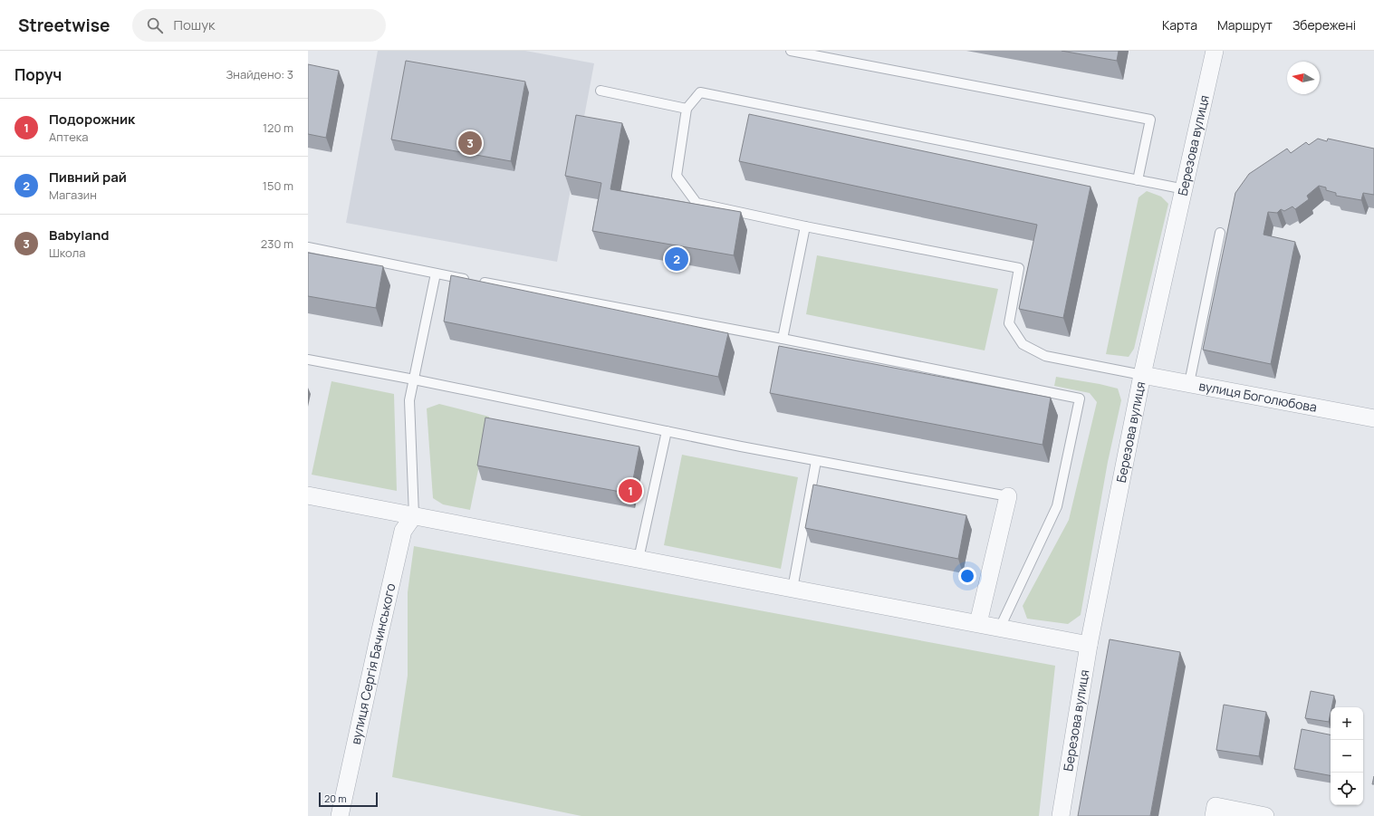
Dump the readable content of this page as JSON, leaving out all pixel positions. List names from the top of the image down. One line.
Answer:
{"streets":{"street":["Березова вулиця","вулиця Боголюбова","вулиця Сергія Бачинського"]},"crossings":[["Березова вулиця","вулиця Боголюбова"]],"scale_bar":"20 m","north":"left","page":{"header":"Streetwise","search":"Пошук","nav":["Карта","Маршрут","Збережені"],"heading":["Поруч","Знайдено: 3"],"list":[{"mark":"1","name":"Подорожник","note":"Аптека","value":"120 m"},{"mark":"2","name":"Пивний рай","note":"Магазин","value":"150 m"},{"mark":"3","name":"Babyland","note":"Школа","value":"230 m"}],"pins":["3","2","1"],"map_buttons":["+","−"],"scale":"20 m"}}
